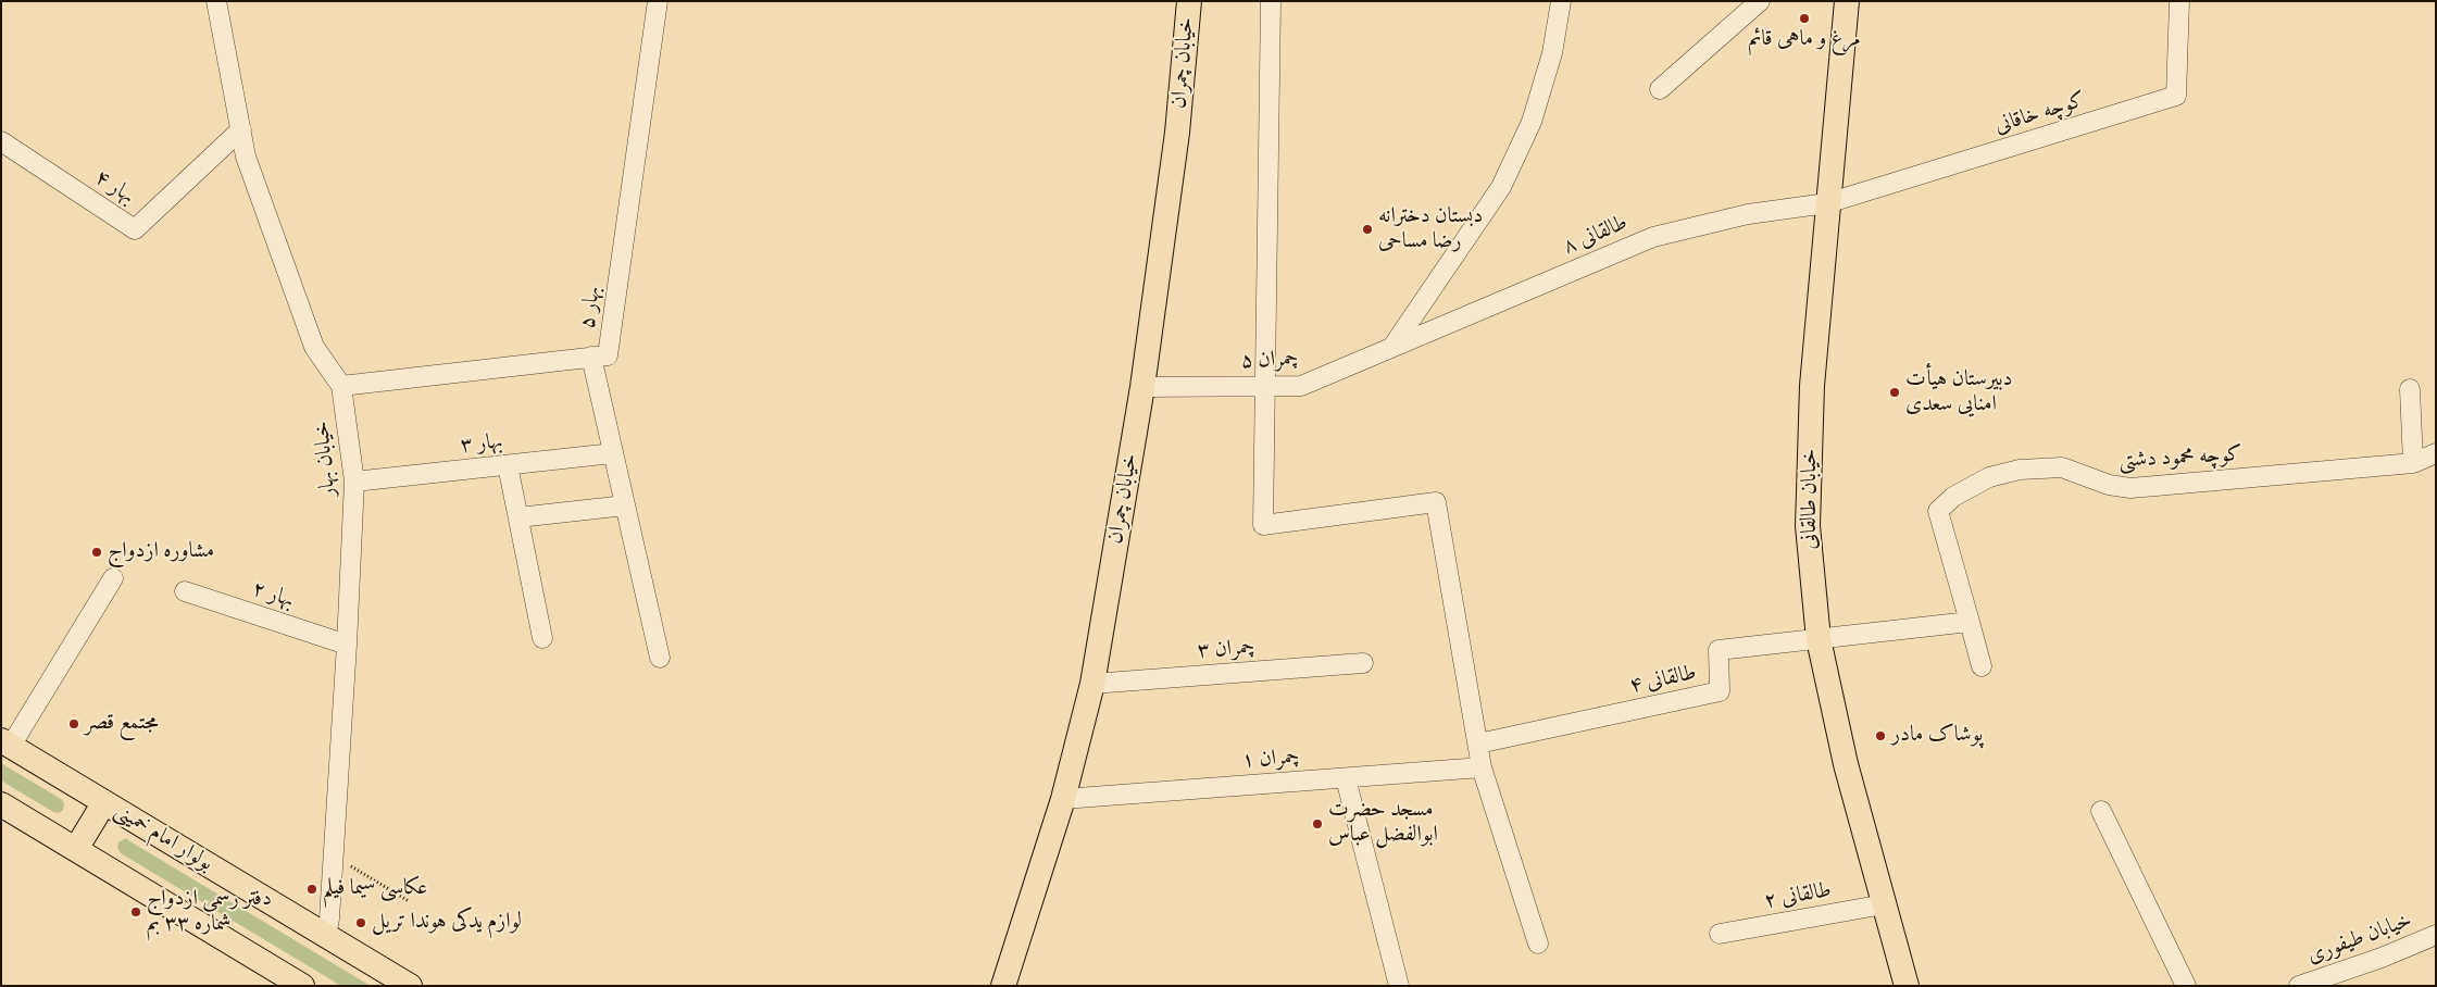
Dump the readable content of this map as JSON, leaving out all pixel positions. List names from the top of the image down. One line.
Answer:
{"streets":{"main road":["خیابان چمران","خیابان طالقانی","بولوار امام خمینی"],"street":["کوچه خاقانی","بهار ۴","طالقانی ۸","بهار ۵","چمران ۵","بهار ۳","خیابان بهار","کوچه محمود دشتی","بهار ۲","چمران ۳","طالقانی ۴","چمران ۱","طالقانی ۲","خیابان طیفوری"]},"crossings":[["خیابان چمران","چمران ۵"],["خیابان چمران","چمران ۳"],["خیابان چمران","چمران ۱"],["کوچه خاقانی","طالقانی ۸"],["کوچه خاقانی","خیابان طالقانی"],["بهار ۴","خیابان بهار"],["طالقانی ۸","چمران ۵"],["طالقانی ۸","خیابان طالقانی"],["بهار ۵","خیابان بهار"],["بهار ۳","خیابان بهار"],["خیابان بهار","بهار ۲"],["خیابان بهار","بولوار امام خمینی"],["خیابان طالقانی","طالقانی ۴"],["خیابان طالقانی","طالقانی ۲"]],"places":["مرغ و ماهی قائم","دبستان دخترانه رضا مساحی","دبیرستان هیأت امنایی سعدی","مشاوره ازدواج","مجتمع قصر","پوشاک مادر","مسجد حضرت ابوالفضل عباس","عکاسی سیما فیلم","دفتر رسمی ازدواج شماره ۳۳ بم","لوازم یدکی هوندا تریل"]}
